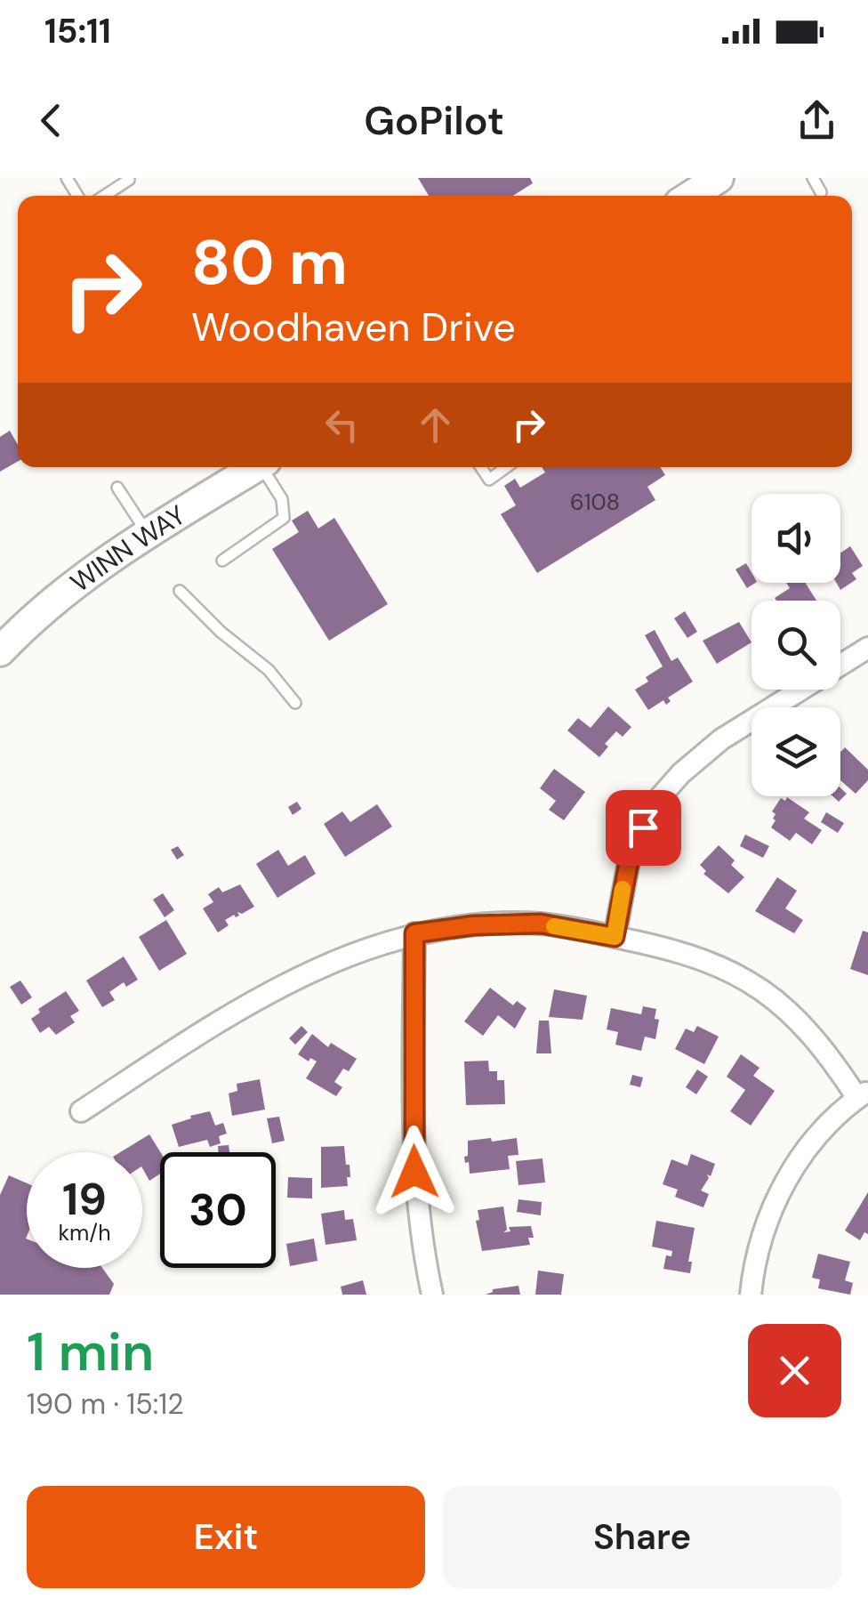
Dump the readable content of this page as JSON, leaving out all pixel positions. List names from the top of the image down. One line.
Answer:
{"streets":{"street":["WINN WAY"]},"house_numbers":["6108"],"page":{"status":"15:11","header":"GoPilot","turn":["80 m","Woodhaven Drive"],"speed":"19 km/h","limit":"30","heading":["1 min","190 m · 15:12"],"buttons":["Exit","Share"]}}
